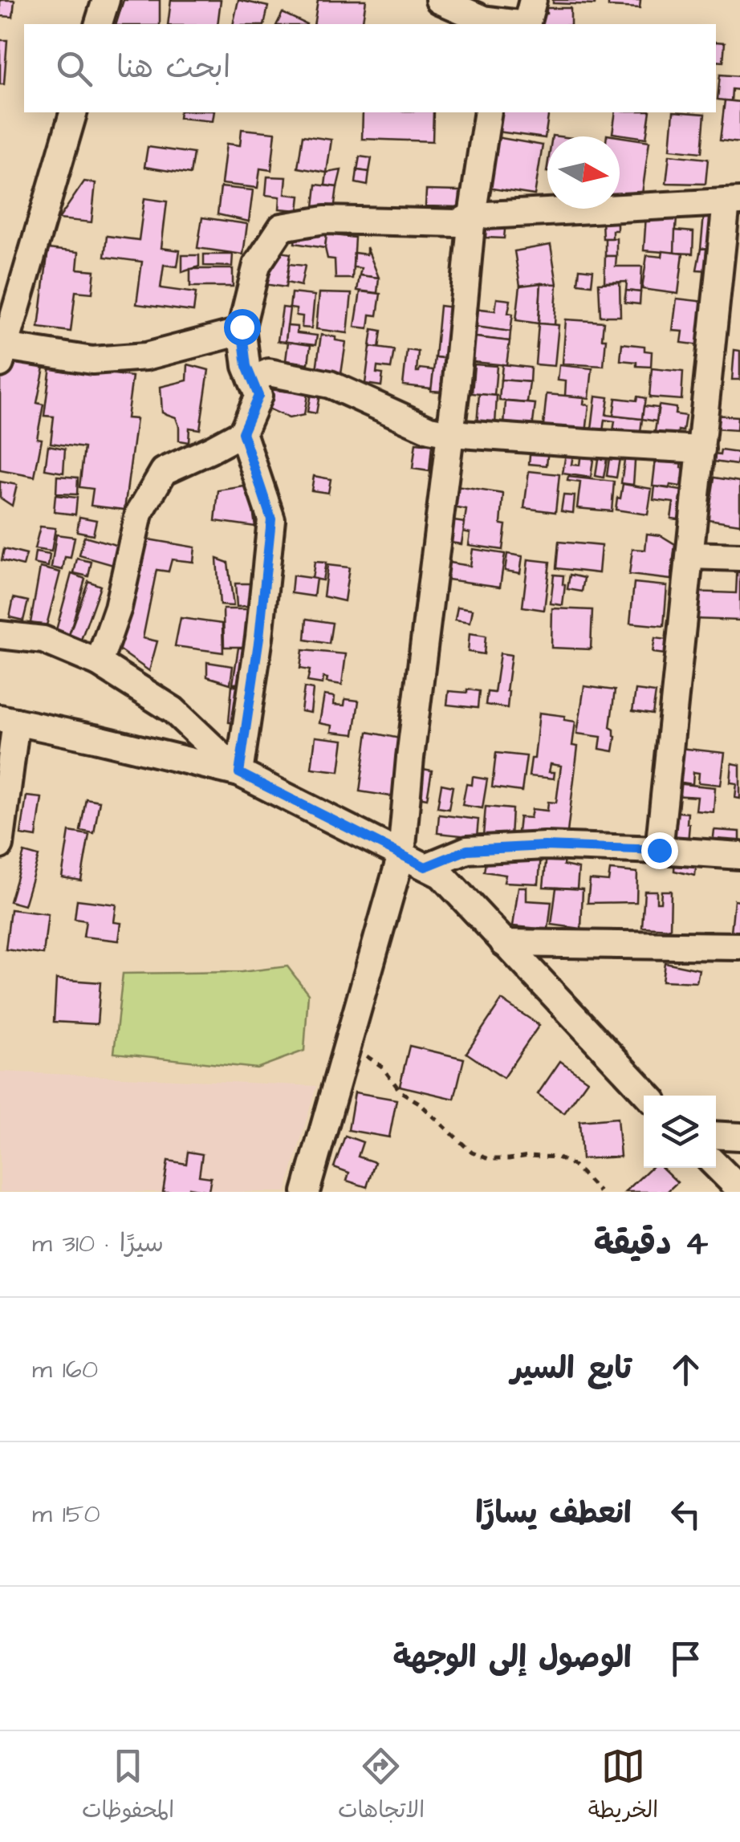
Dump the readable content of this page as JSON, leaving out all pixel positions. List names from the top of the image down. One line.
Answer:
{"north":"right","page":{"search":"ابحث هنا","heading":["4 دقيقة","سيرًا · 310 m"],"list":[["تابع السير","160 m"],["انعطف يسارًا","150 m"],"الوصول إلى الوجهة"],"nav":["الخريطة","الاتجاهات","المحفوظات"]}}
